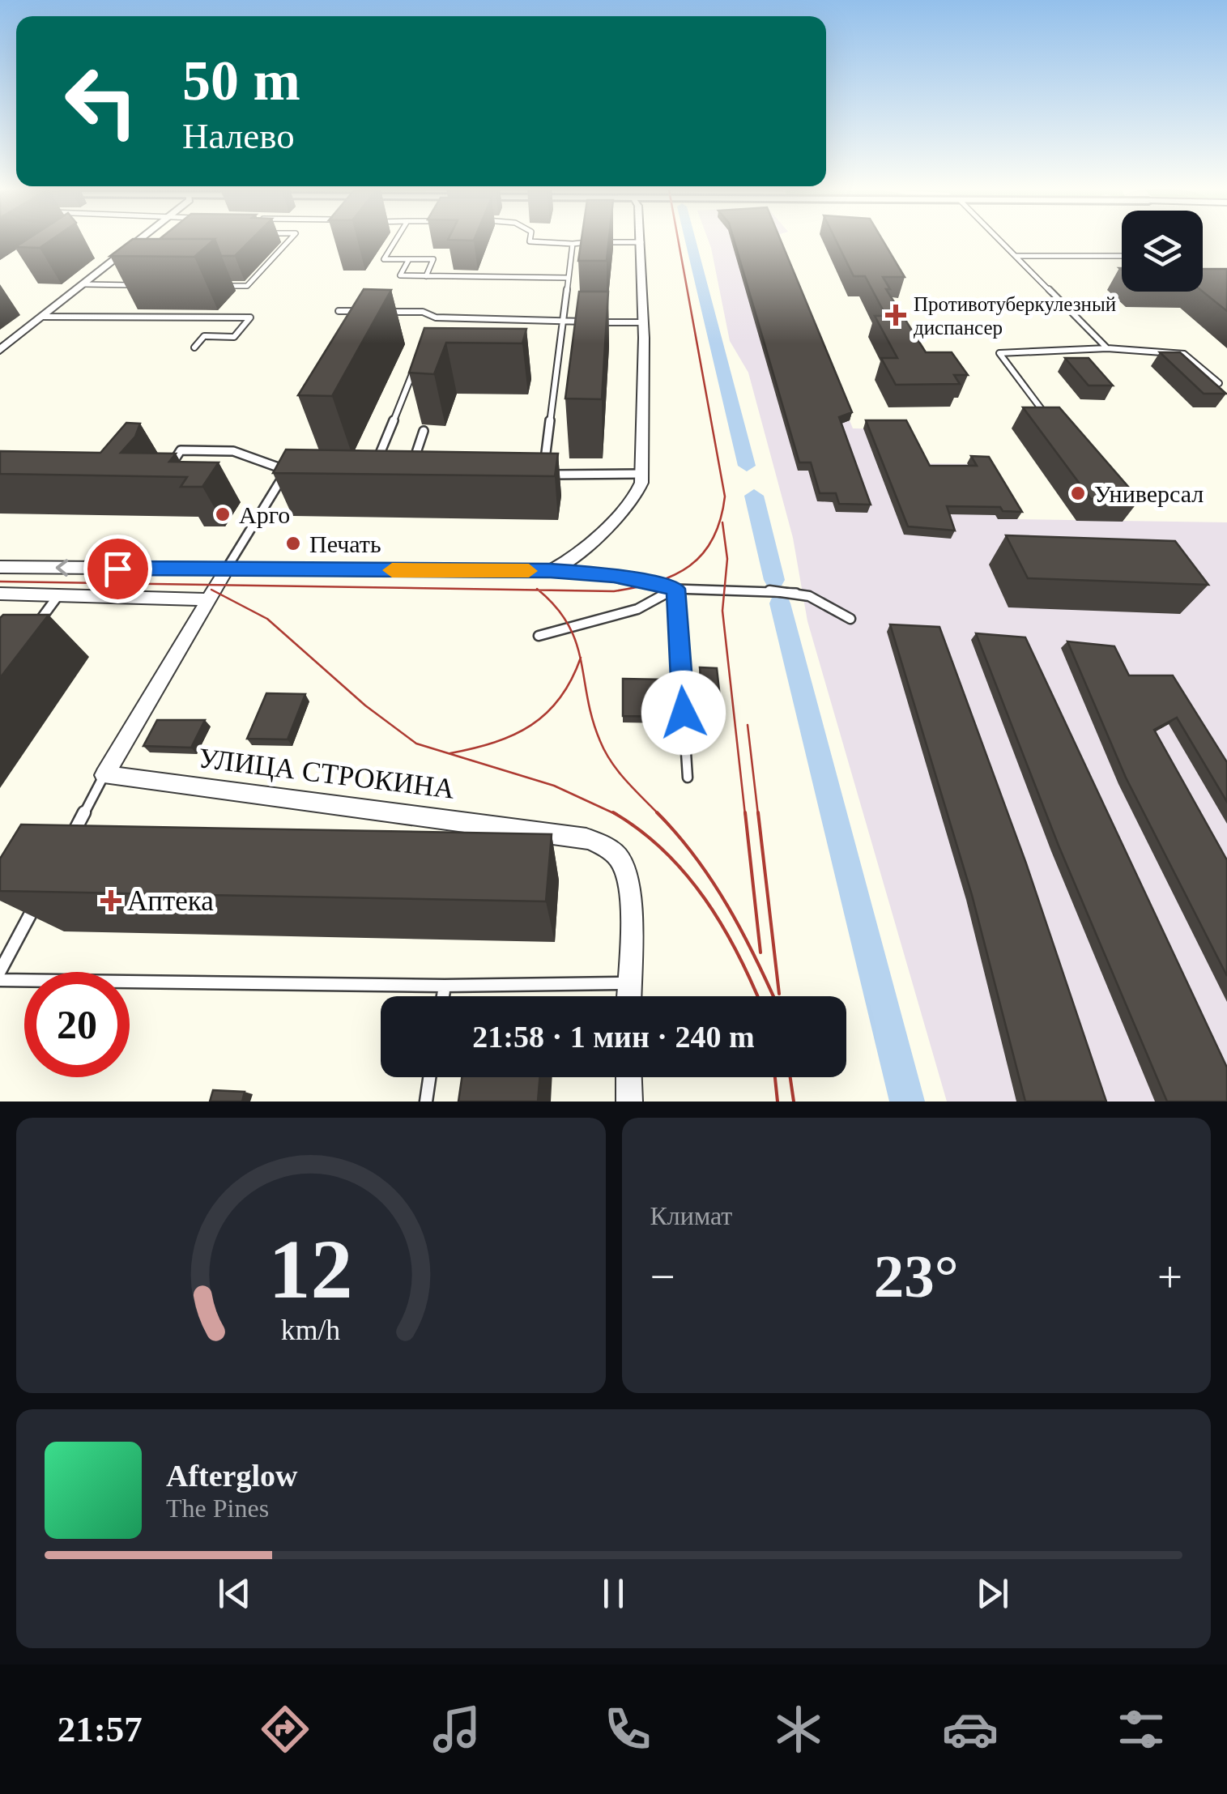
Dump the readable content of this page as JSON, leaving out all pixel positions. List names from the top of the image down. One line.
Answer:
{"streets":{"street":["УЛИЦА СТРОКИНА"]},"places":{"health":["Противотуберкулезный диспансер","Аптека"],"other":["Универсал","Арго","Печать"]},"page":{"turn":["50 m","Налево"],"limit":"20","trip":"21:58 · 1 мин · 240 m","tile":"Климат","heat":["−","23°","+"],"song":["Afterglow","The Pines"],"tabs":"21:57","gauge":["12","km/h"]}}
